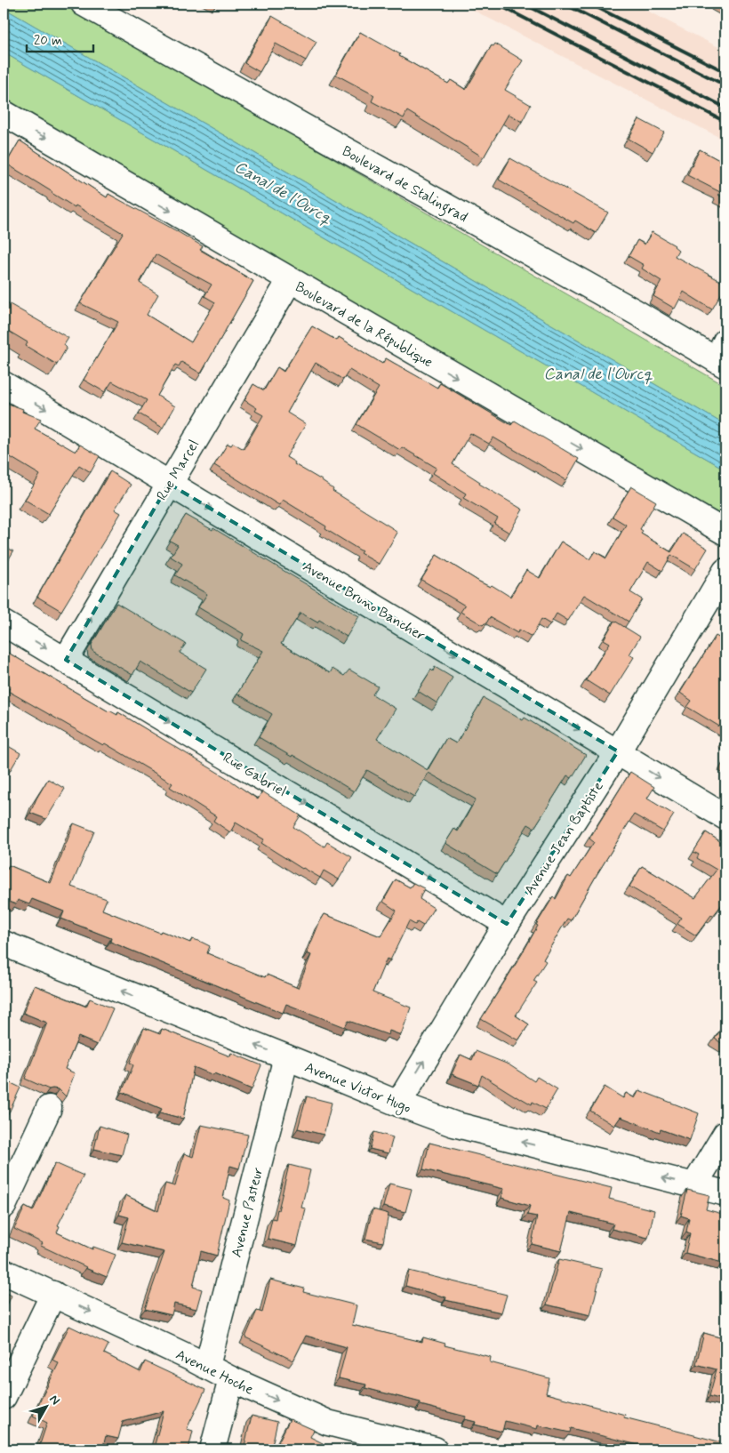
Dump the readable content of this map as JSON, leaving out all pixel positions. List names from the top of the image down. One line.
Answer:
{"streets":{"street":["Boulevard de Stalingrad","Boulevard de la République","Rue Marcel","Avenue Bruno Bancher","Rue Gabriel","Avenue Jean Baptiste","Avenue Victor Hugo","Avenue Pasteur","Avenue Hoche"]},"crossings":[["Boulevard de la République","Rue Marcel"],["Rue Marcel","Avenue Bruno Bancher"],["Rue Marcel","Rue Gabriel"],["Avenue Bruno Bancher","Avenue Jean Baptiste"],["Rue Gabriel","Avenue Jean Baptiste"],["Avenue Jean Baptiste","Avenue Victor Hugo"],["Avenue Victor Hugo","Avenue Pasteur"],["Avenue Pasteur","Avenue Hoche"]],"one_way":["Boulevard de la République","Rue Marcel","Avenue Bruno Bancher","Rue Gabriel","Avenue Victor Hugo","Avenue Hoche"],"water":["Canal de l'Ourcq"],"scale_bar":"20 m","north":"top right"}
